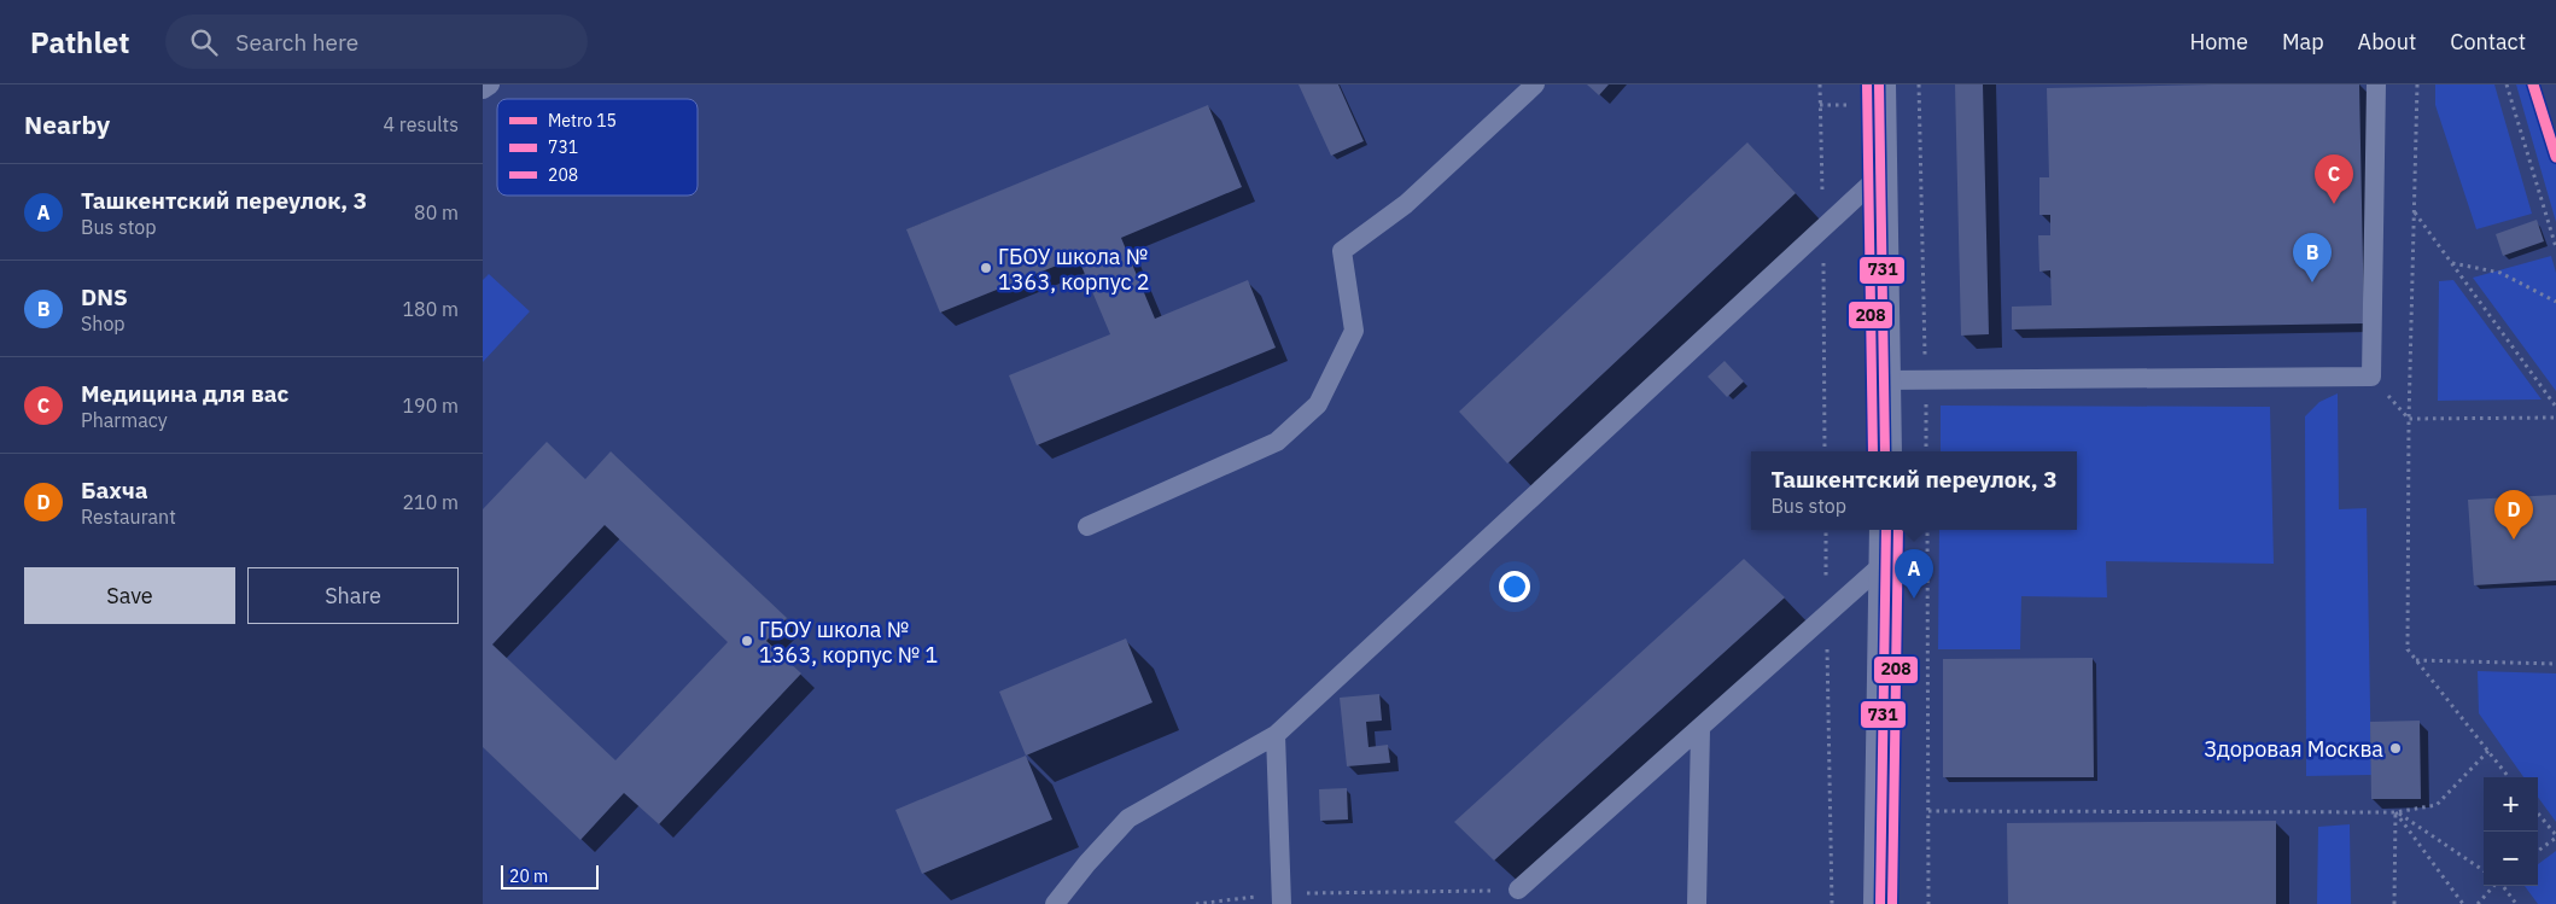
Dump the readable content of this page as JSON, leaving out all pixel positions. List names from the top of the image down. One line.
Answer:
{"places":["ГБОУ школа № 1363, корпус 2","ГБОУ школа № 1363, корпус № 1","Здоровая Москва"],"lines":["metro line 15","transit line 731","transit line 208"],"legend":["Metro 15","731","208"],"scale_bar":"20 m","page":{"header":"Pathlet","search":"Search here","nav":["Home","Map","About","Contact"],"heading":["Nearby","4 results"],"pins":["C","B","D","A"],"list":[{"mark":"A","name":"Ташкентский переулок, 3","note":"Bus stop","value":"80 m"},{"mark":"B","name":"DNS","note":"Shop","value":"180 m"},{"mark":"C","name":"Медицина для вас","note":"Pharmacy","value":"190 m"},{"mark":"D","name":"Бахча","note":"Restaurant","value":"210 m"}],"popup":["Ташкентский переулок, 3","Bus stop"],"buttons":["Save","Share"],"map_buttons":["+","−"],"scale":"20 m"}}
